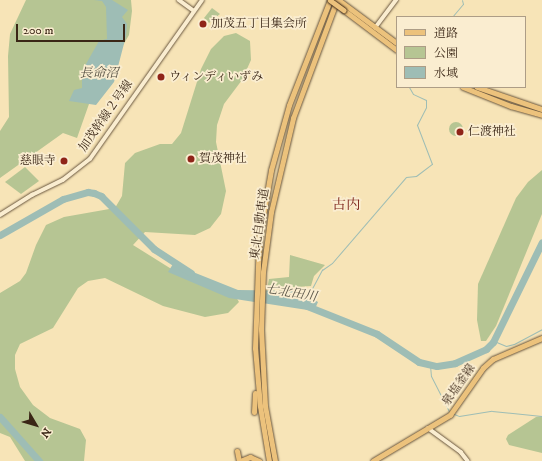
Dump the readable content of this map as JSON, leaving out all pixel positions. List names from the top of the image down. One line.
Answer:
{"streets":{"highway":["東北自動車道"],"main road":["泉塩釜線"],"street":["加茂幹線２号線"]},"districts":["古内"],"water":["長命沼","七北田川"],"places":["加茂五丁目集会所","ウィンディいずみ","仁渡神社","賀茂神社","慈眼寺"],"legend":["道路","公園","水域"],"scale_bar":"200 m","north":"bottom right"}
